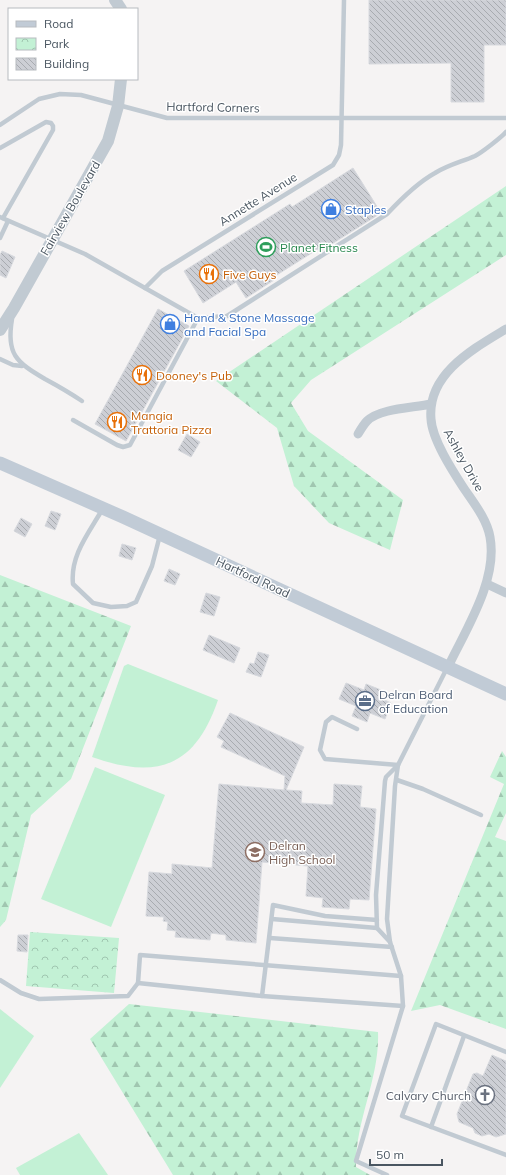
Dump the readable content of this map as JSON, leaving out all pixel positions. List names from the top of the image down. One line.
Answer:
{"streets":{"main road":["Hartford Road"],"street":["Fairview Boulevard","Ashley Drive"],"lane":["Hartford Corners","Annette Avenue"]},"crossings":[["Hartford Corners","Annette Avenue"],["Hartford Corners","Fairview Boulevard"],["Ashley Drive","Hartford Road"]],"places":{"shop":["Staples","Hand & Stone Massage and Facial Spa"],"sports":["Planet Fitness"],"restaurant":["Five Guys","Dooney's Pub","Mangia Trattoria Pizza"],"office":["Delran Board of Education"],"school or university":["Delran High School"],"church":["Calvary Church"]},"legend":["Road","Park","Building"],"scale_bar":"50 m"}
